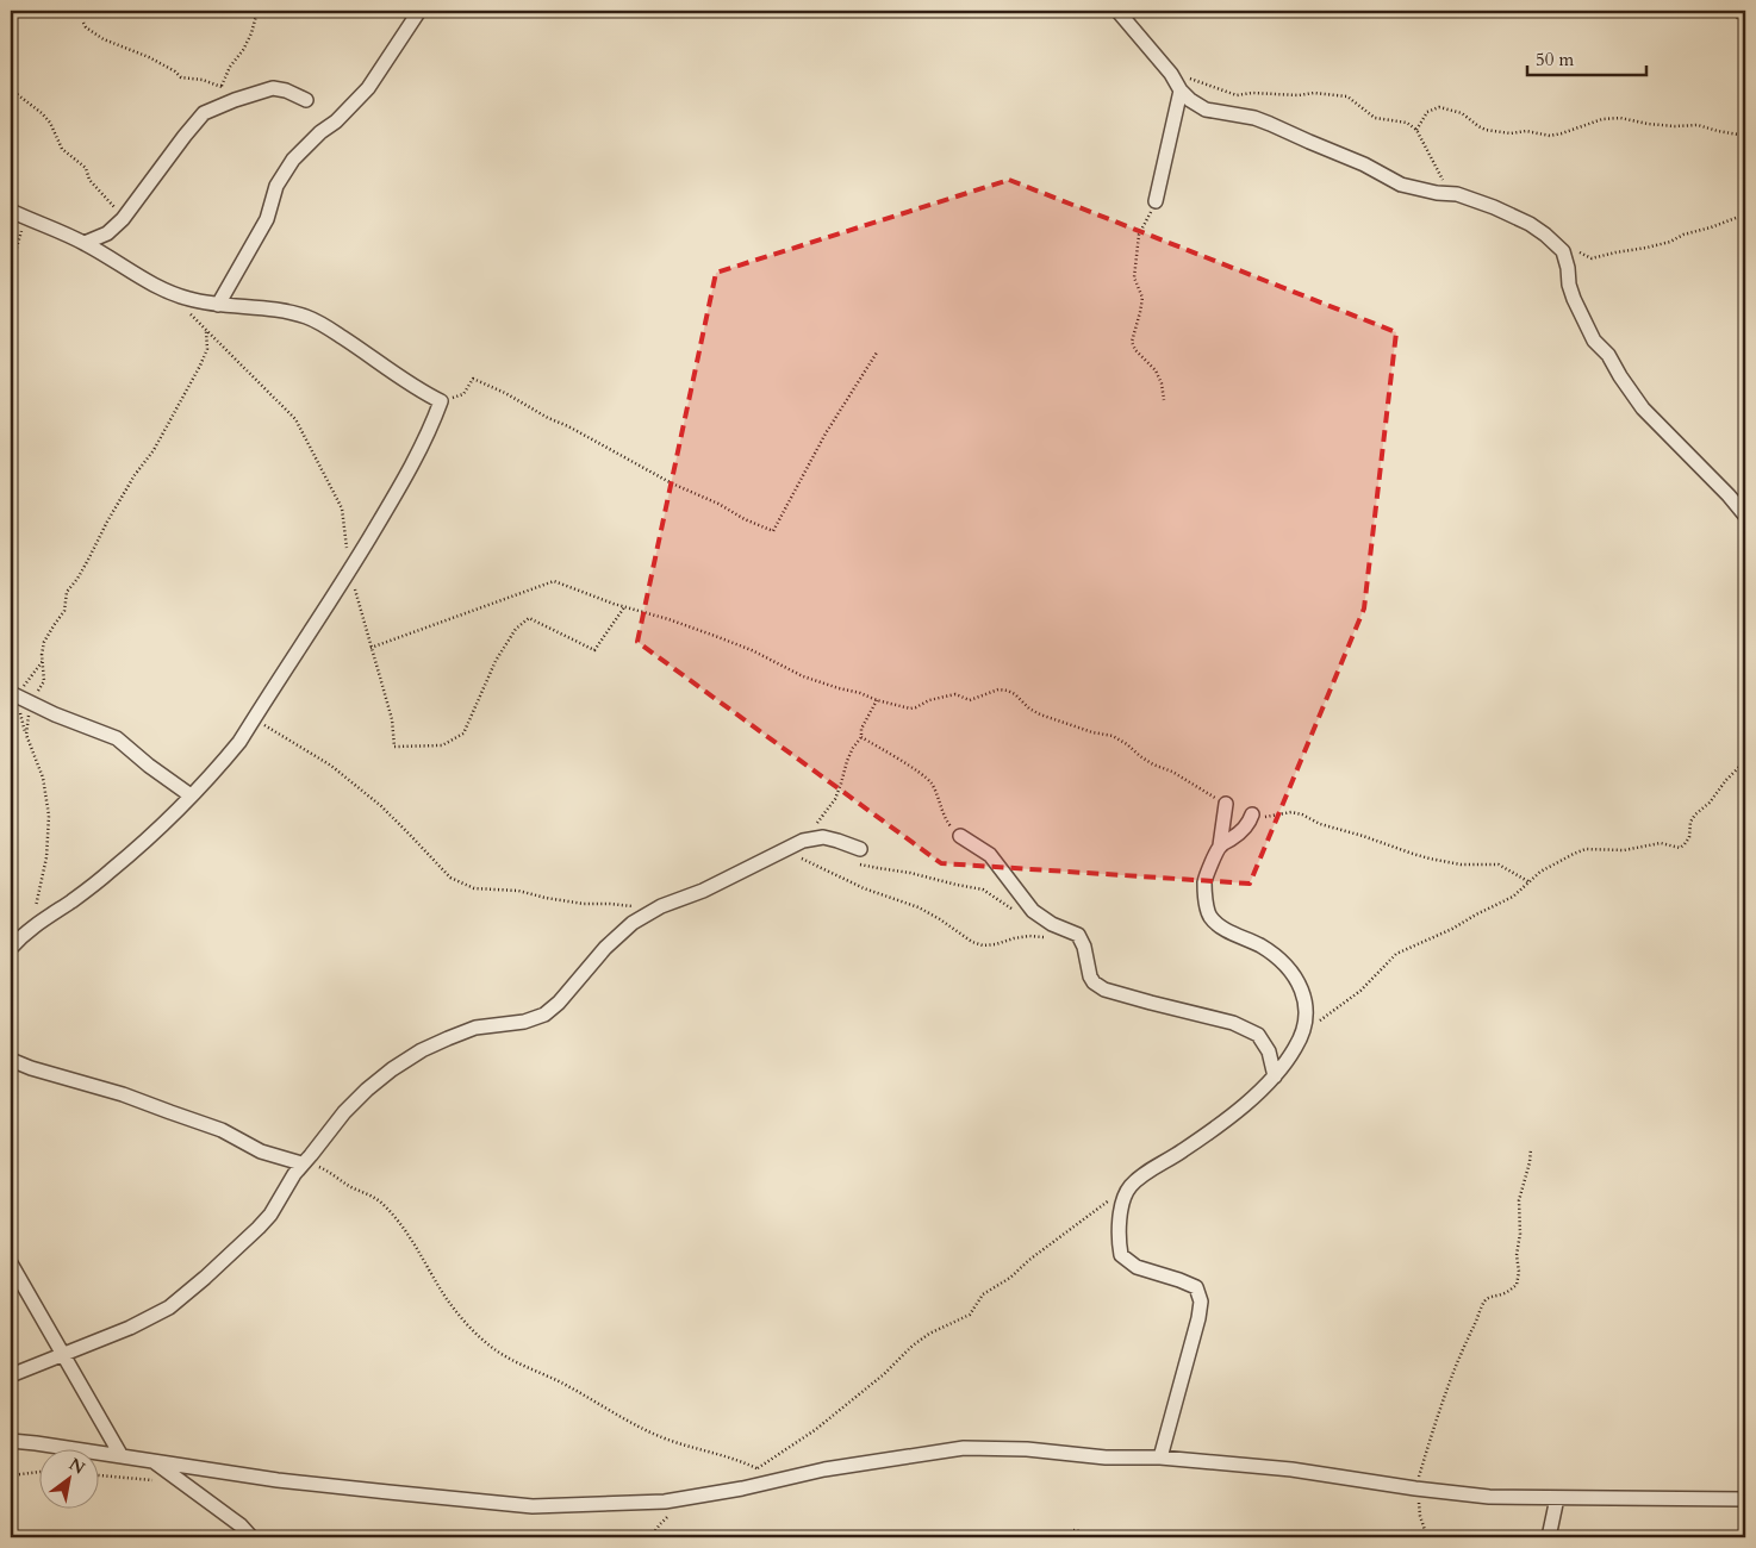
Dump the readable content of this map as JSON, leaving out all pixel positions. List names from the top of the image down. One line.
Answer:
{"scale_bar":"50 m","north":"top right"}
